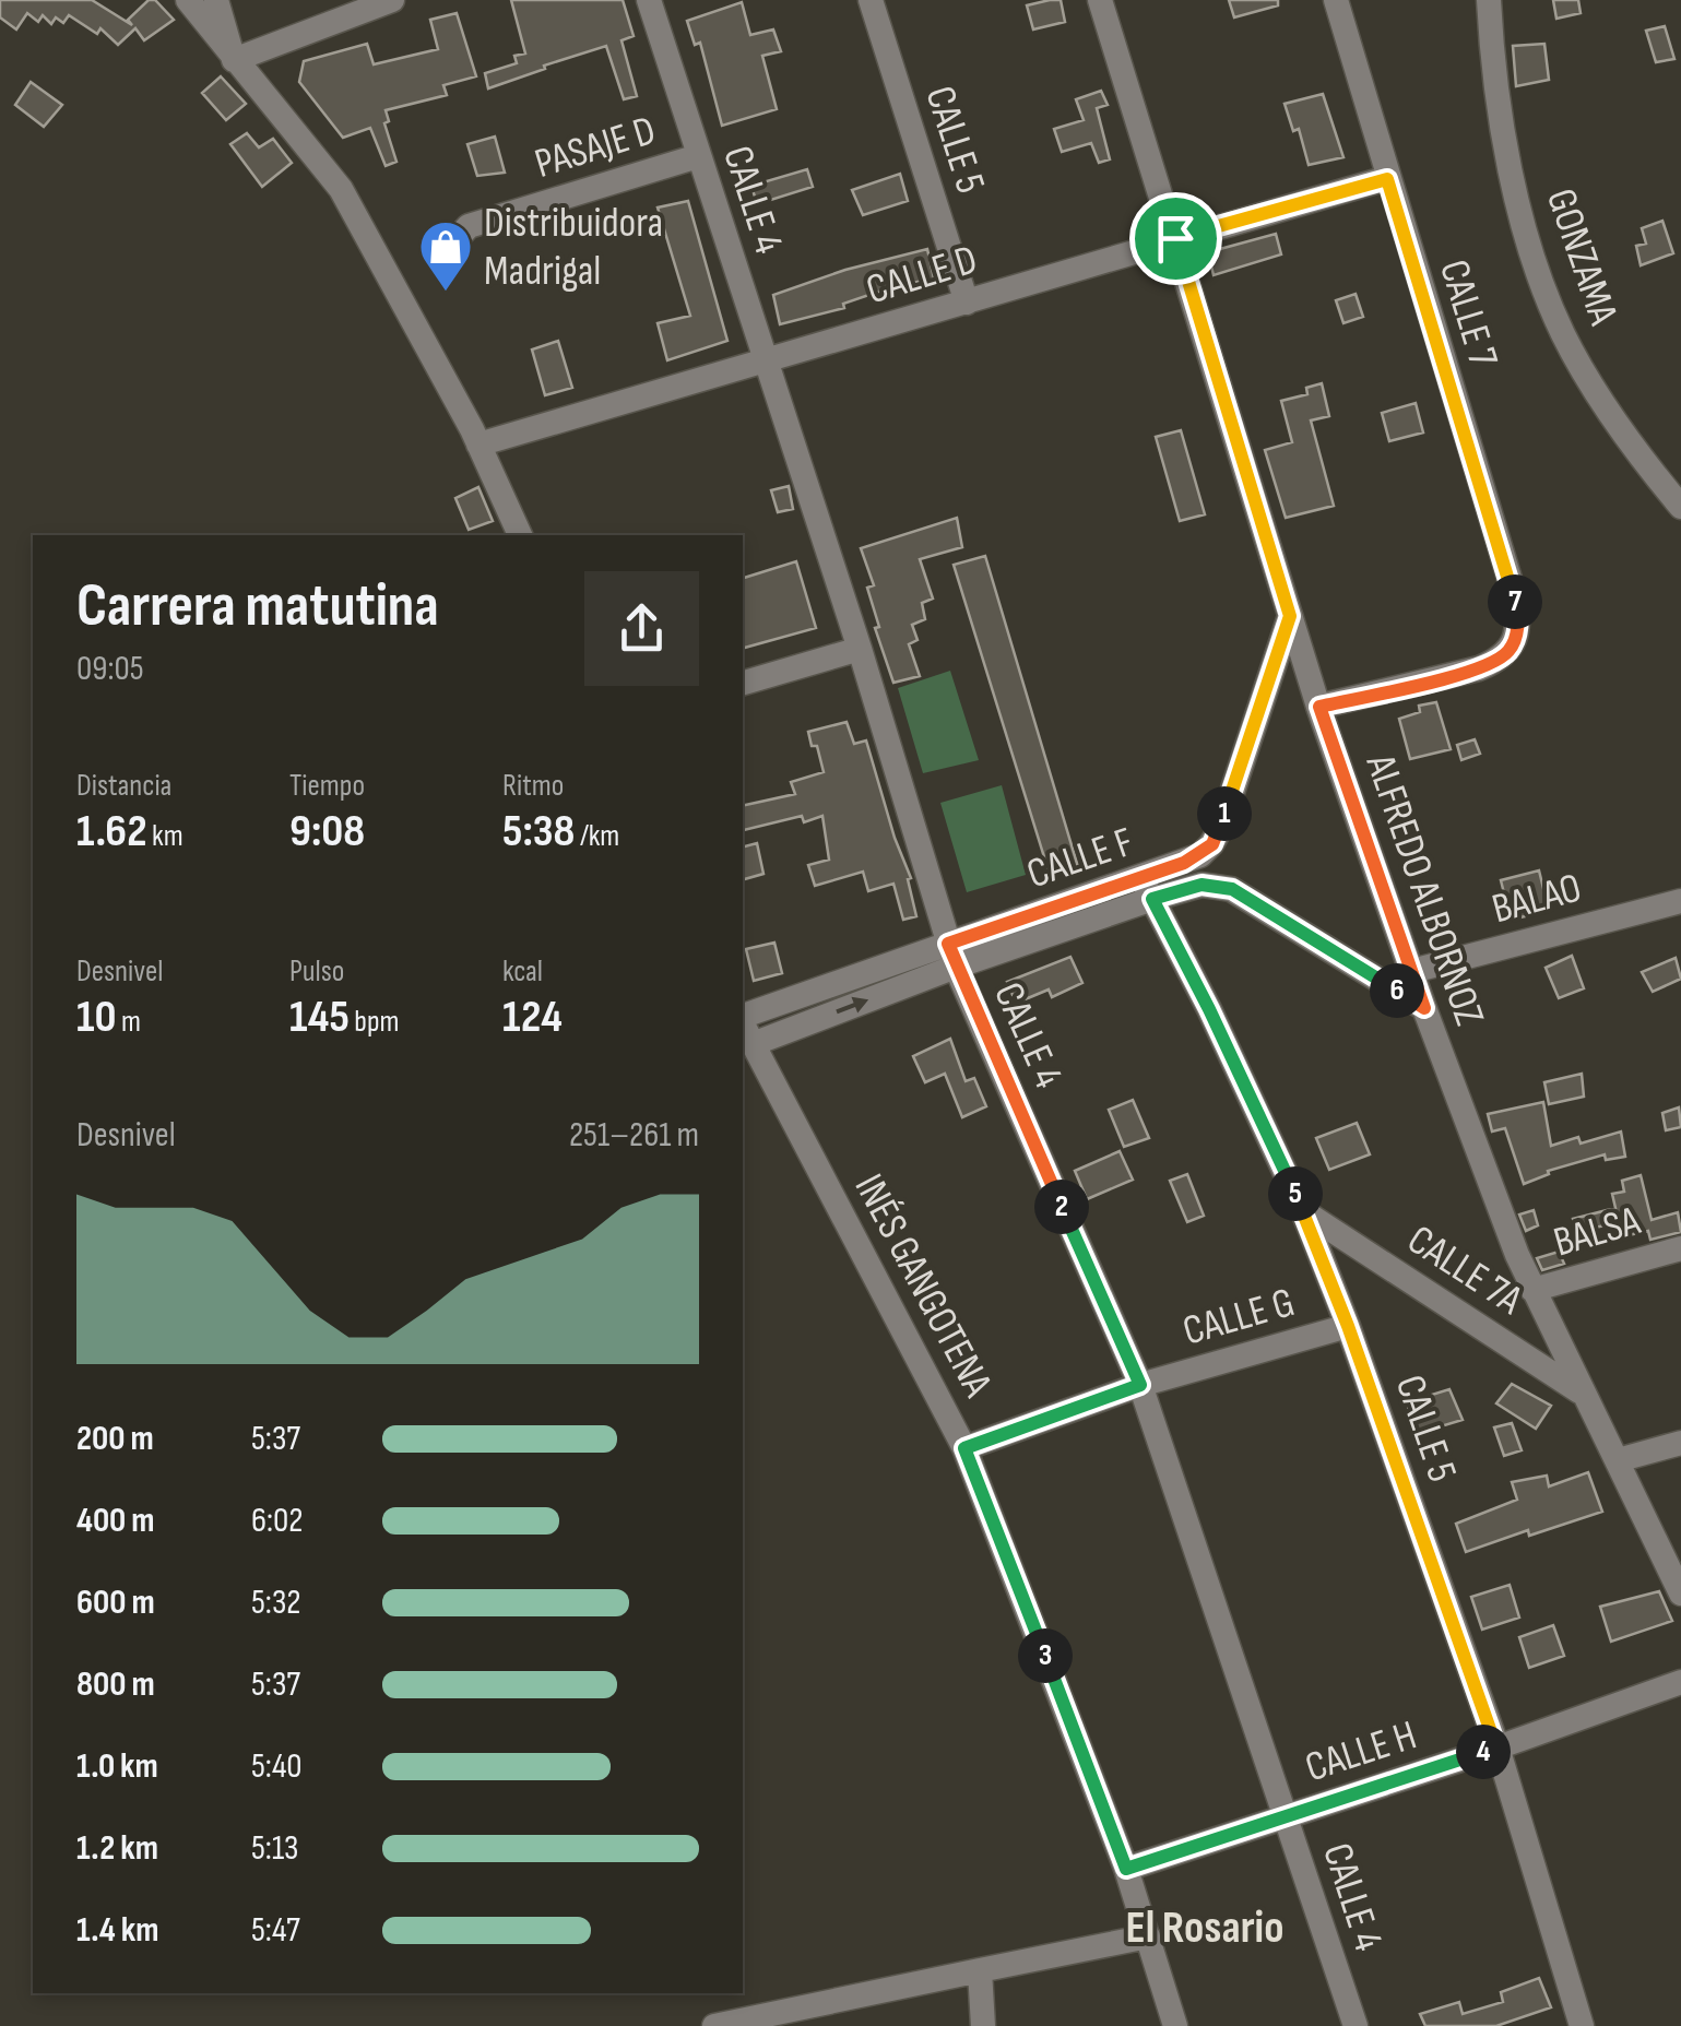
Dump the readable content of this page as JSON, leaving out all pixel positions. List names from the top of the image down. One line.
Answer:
{"streets":{"street":["CALLE 5","PASAJE D","CALLE 4","GONZAMA","CALLE D","CALLE 7","CALLE F","ALFREDO ALBORNOZ","BALAO","BALSA","CALLE 7A","INÉS GANGOTENA","CALLE G","CALLE H"]},"crossings":[["CALLE 5","CALLE D"],["CALLE 5","CALLE F"],["CALLE 5","CALLE 7A"],["CALLE 5","CALLE G"],["CALLE 5","CALLE H"],["PASAJE D","CALLE 4"],["CALLE 4","CALLE D"],["CALLE 4","CALLE F"],["CALLE 4","CALLE G"],["CALLE 4","CALLE H"],["CALLE D","CALLE 7"],["CALLE D","ALFREDO ALBORNOZ"],["CALLE 7","ALFREDO ALBORNOZ"],["CALLE F","ALFREDO ALBORNOZ"],["CALLE F","INÉS GANGOTENA"],["ALFREDO ALBORNOZ","BALAO"],["ALFREDO ALBORNOZ","BALSA"],["ALFREDO ALBORNOZ","CALLE 7A"],["INÉS GANGOTENA","CALLE G"],["INÉS GANGOTENA","CALLE H"]],"districts":["El Rosario"],"places":{"shop":["Distribuidora Madrigal"]},"page":{"heading":["Carrera matutina","09:05"],"pins":["7","1","6","5","2","3","4"],"stats":[["Distancia","1.62 km"],["Tiempo","9:08"],["Ritmo","5:38 /km"],["Desnivel","10 m"],["Pulso","145 bpm"],["kcal","124"]],"chart":["Desnivel","251–261 m"],"list":[{"name":"200 m","note":"5:37"},{"name":"400 m","note":"6:02"},{"name":"600 m","note":"5:32"},{"name":"800 m","note":"5:37"},{"name":"1.0 km","note":"5:40"},{"name":"1.2 km","note":"5:13"},{"name":"1.4 km","note":"5:47"}]}}
